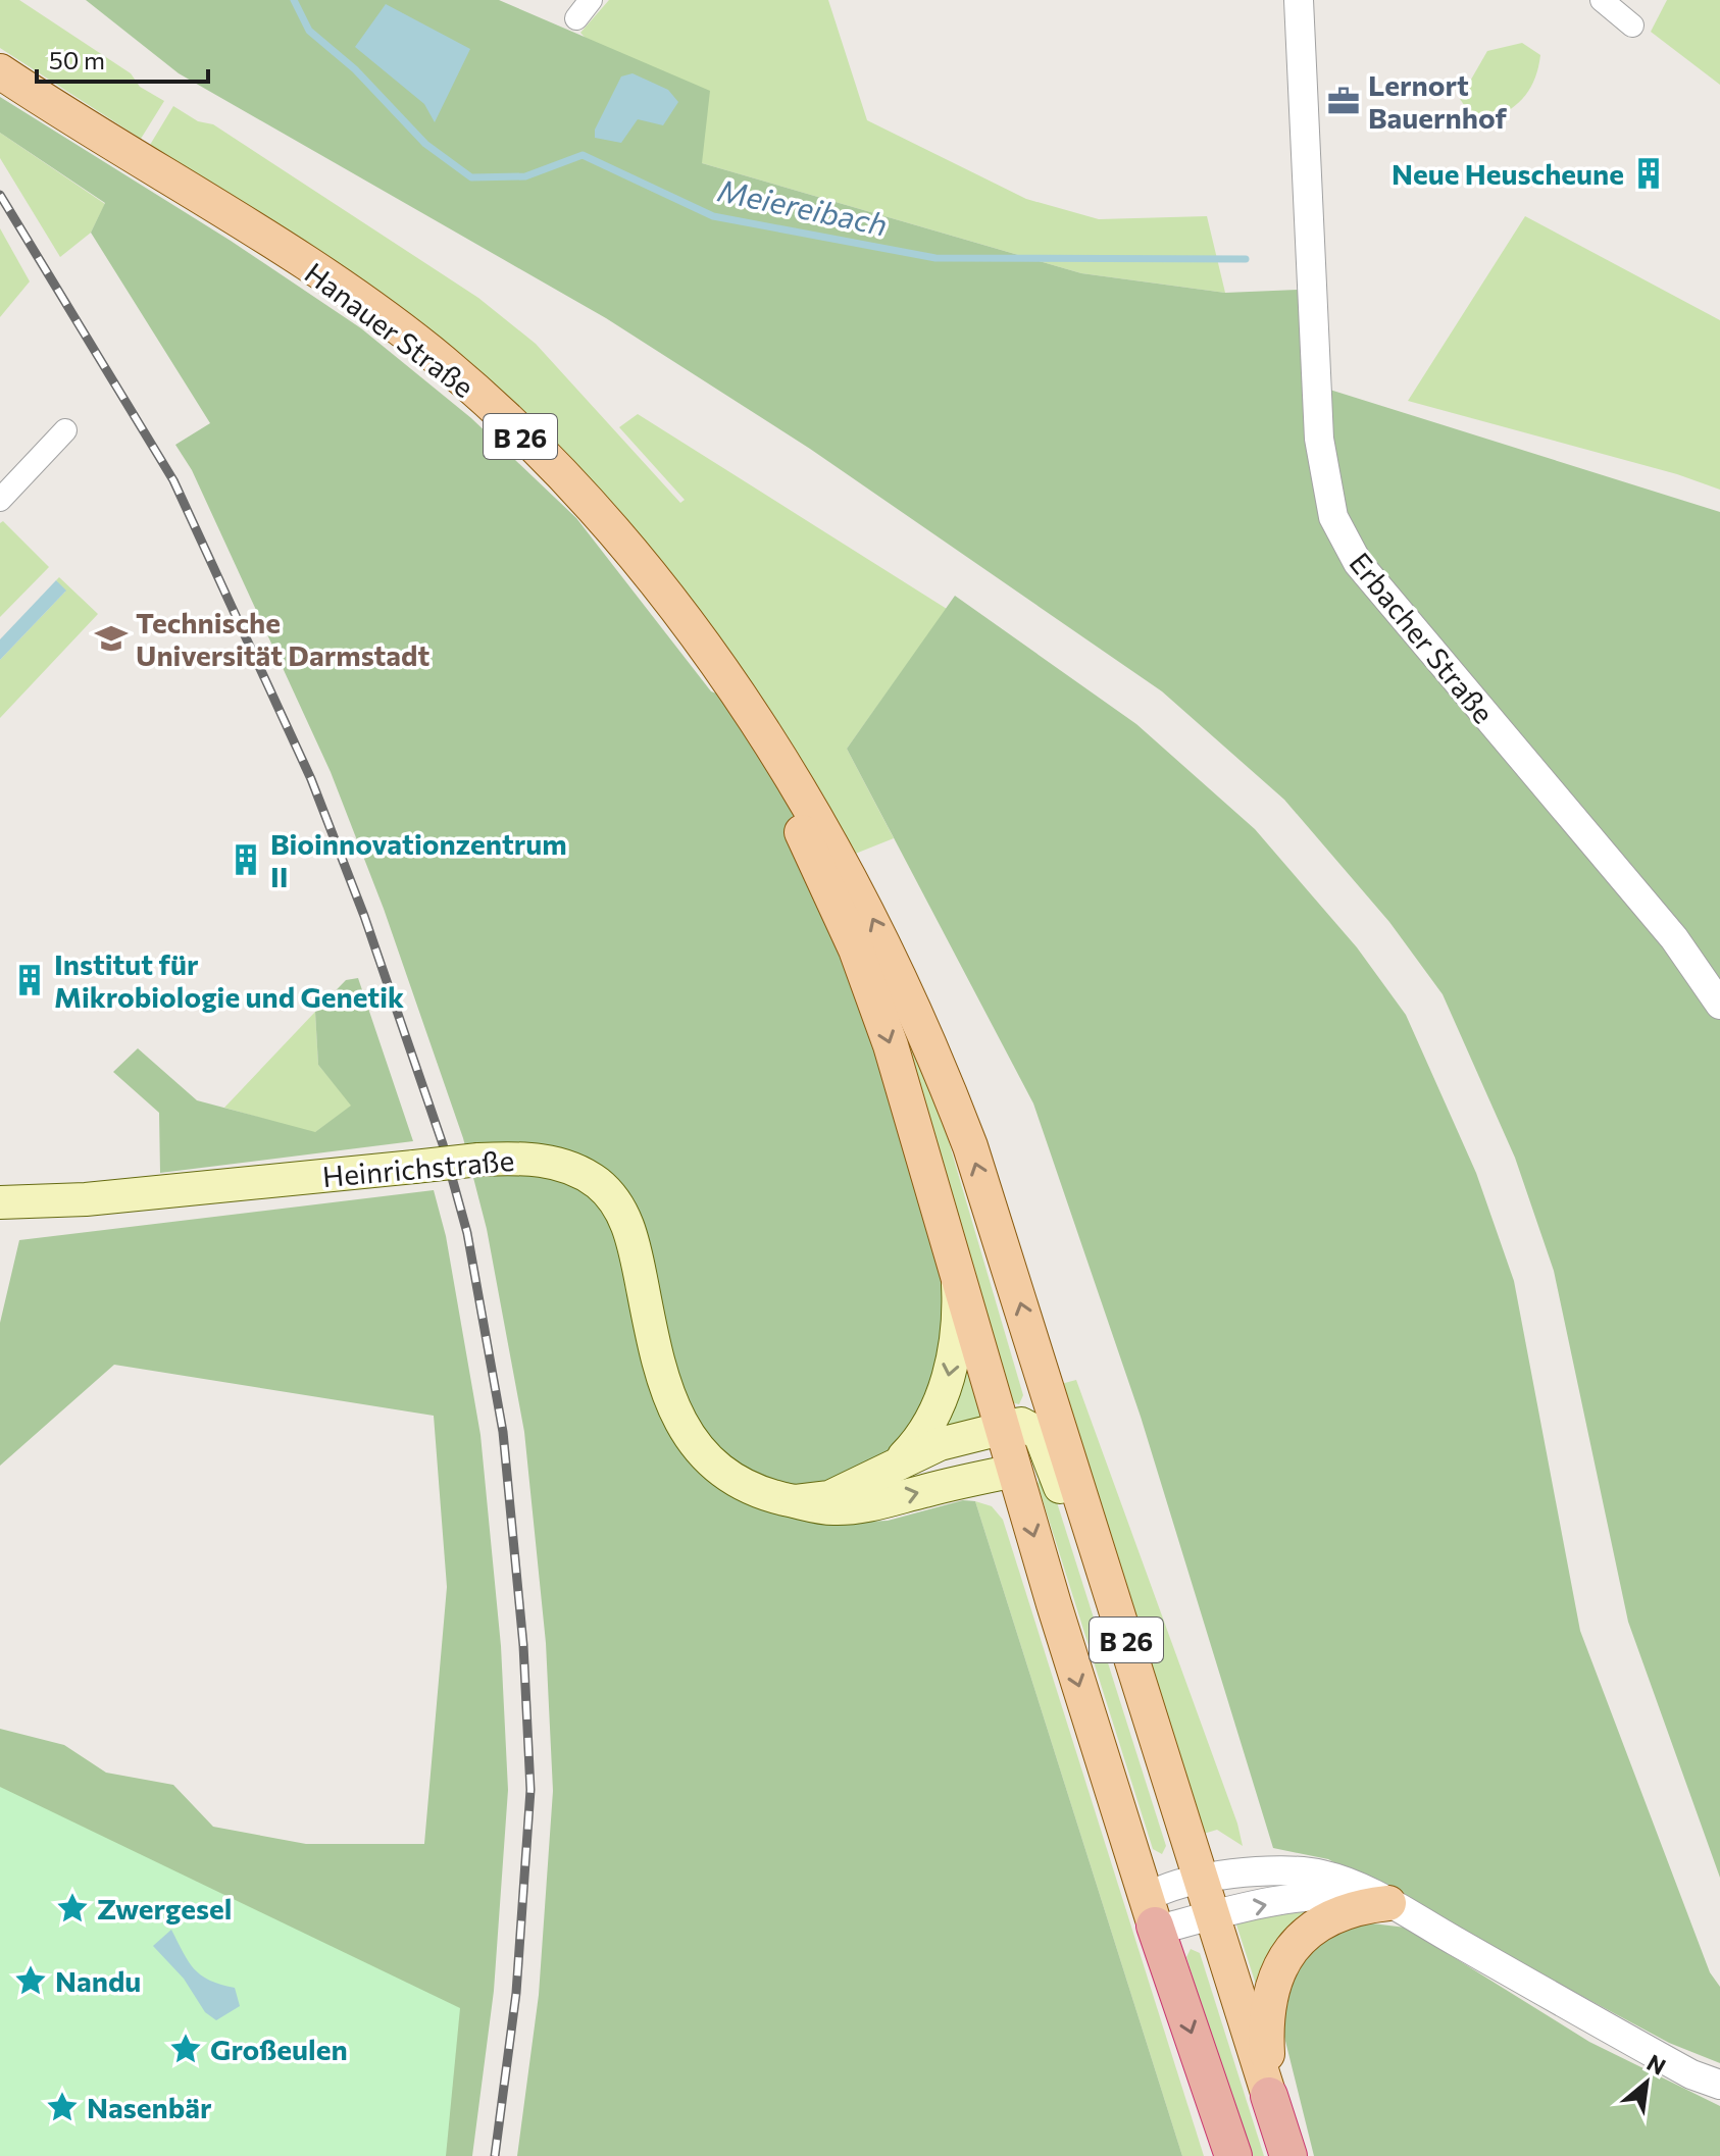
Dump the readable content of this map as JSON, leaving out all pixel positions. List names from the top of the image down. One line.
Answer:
{"streets":{"highway":["B 26"],"main road":["Hanauer Straße","Heinrichstraße"],"street":["Erbacher Straße"]},"crossings":[["Hanauer Straße","B 26"],["B 26","Heinrichstraße"]],"water":["Meiereibach"],"places":{"office":["Lernort Bauernhof"],"building":["Neue Heuscheune","Bioinnovationzentrum II","Institut für Mikrobiologie und Genetik"],"school or university":["Technische Universität Darmstadt"],"place":["Zwergesel","Nandu","Großeulen","Nasenbär"]},"scale_bar":"50 m","north":"top right"}
